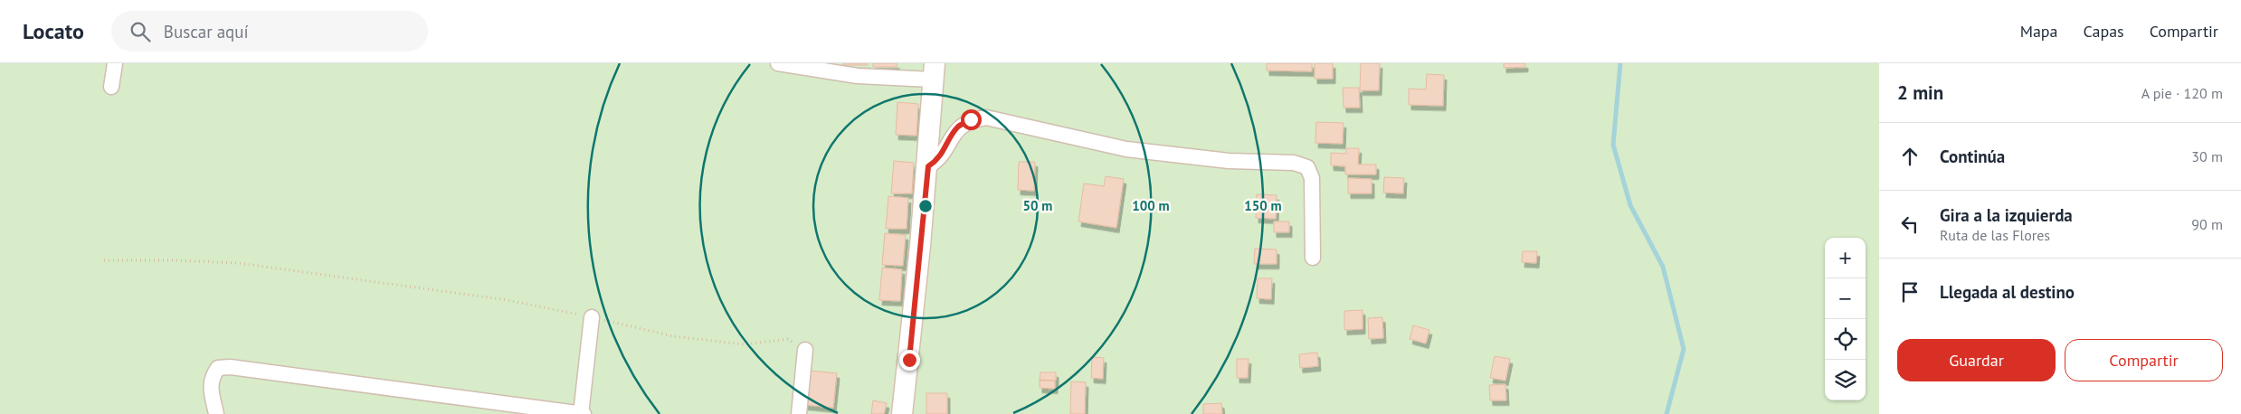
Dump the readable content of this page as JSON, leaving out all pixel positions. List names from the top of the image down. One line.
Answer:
{"page":{"header":"Locato","search":"Buscar aquí","nav":["Mapa","Capas","Compartir"],"heading":["2 min","A pie · 120 m"],"list":[["Continúa","30 m"],["Gira a la izquierda","Ruta de las Flores","90 m"],"Llegada al destino"],"map_buttons":["+","−"],"buttons":["Guardar","Compartir"]},"rings":["50 m","100 m","150 m"]}
